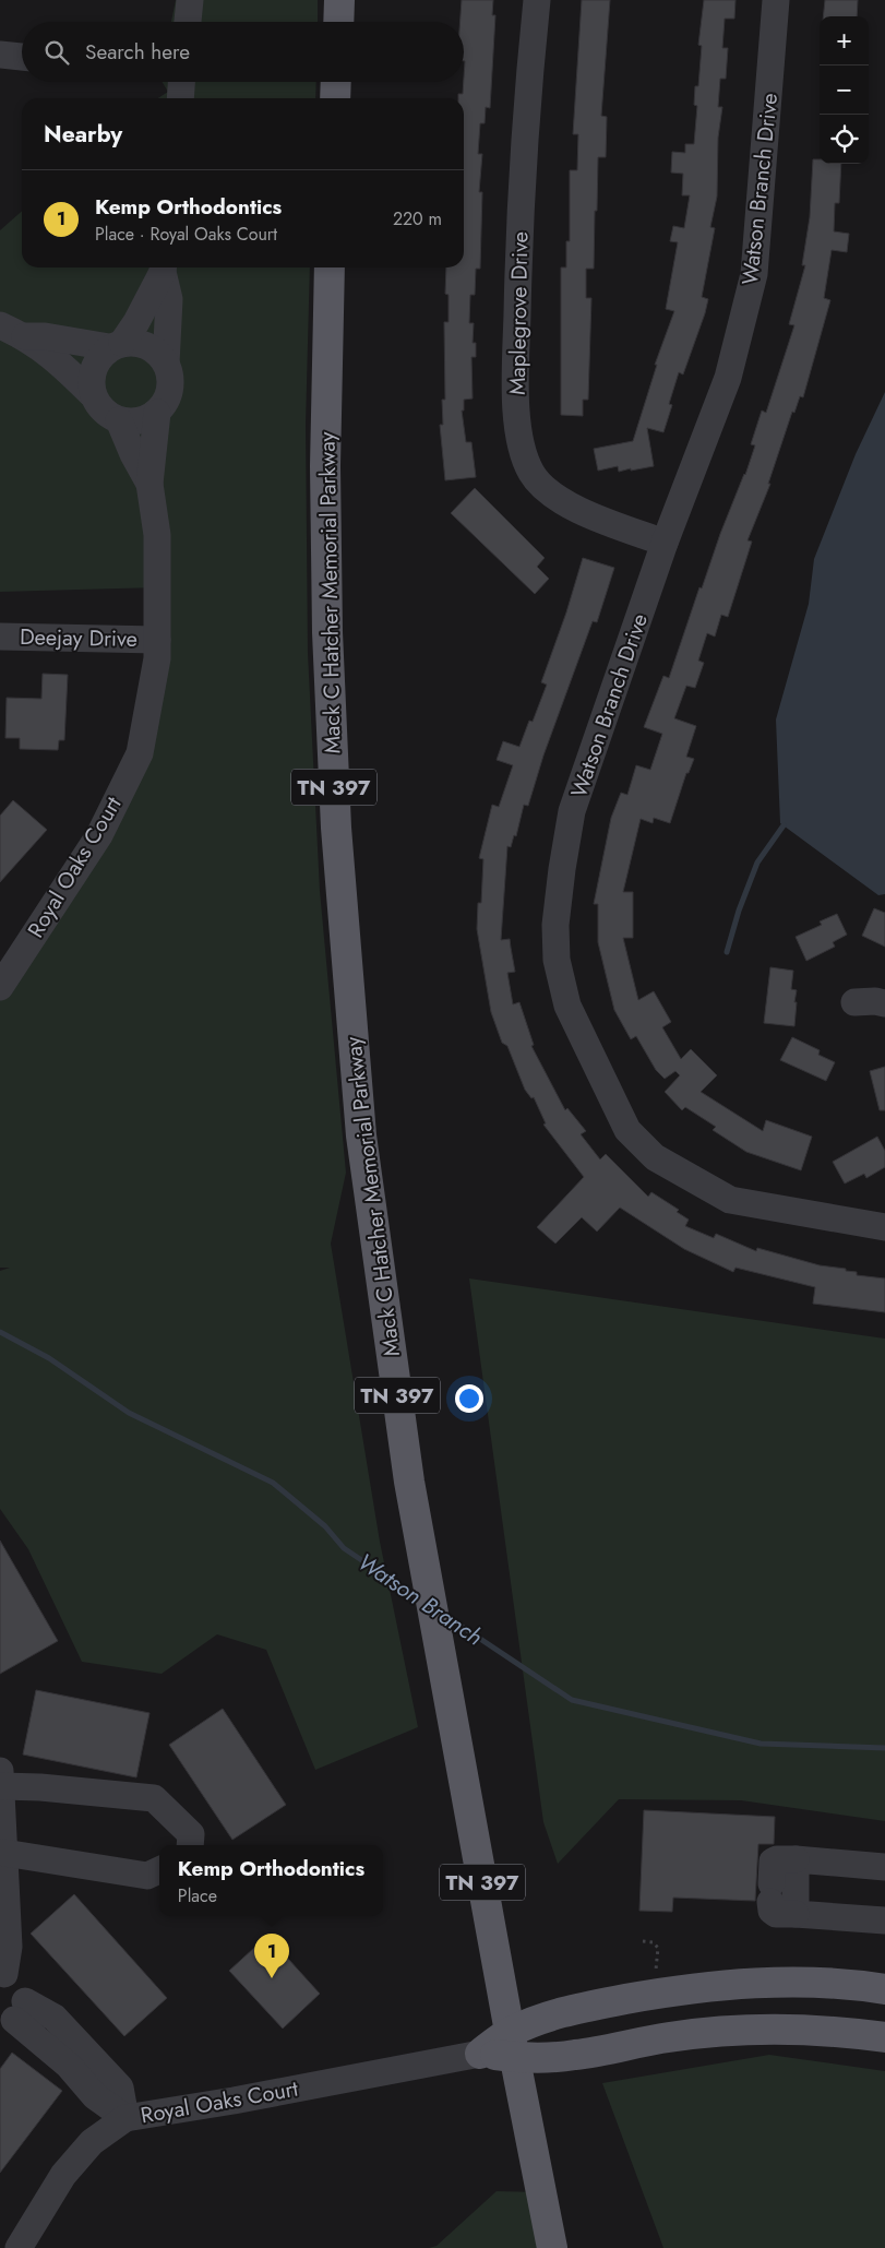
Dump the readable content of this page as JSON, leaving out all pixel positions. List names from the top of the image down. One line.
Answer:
{"streets":{"main road":["Mack C Hatcher Memorial Parkway","TN 397"],"street":["Watson Branch Drive","Maplegrove Drive","Deejay Drive","Royal Oaks Court"]},"crossings":[["Watson Branch Drive","Maplegrove Drive"],["Deejay Drive","Royal Oaks Court"]],"water":["Watson Branch"],"page":{"map_buttons":["+","−"],"search":"Search here","heading":"Nearby","list":[{"mark":"1","name":"Kemp Orthodontics","note":"Place · Royal Oaks Court","value":"220 m"}],"popup":["Kemp Orthodontics","Place"],"pins":"1"}}
